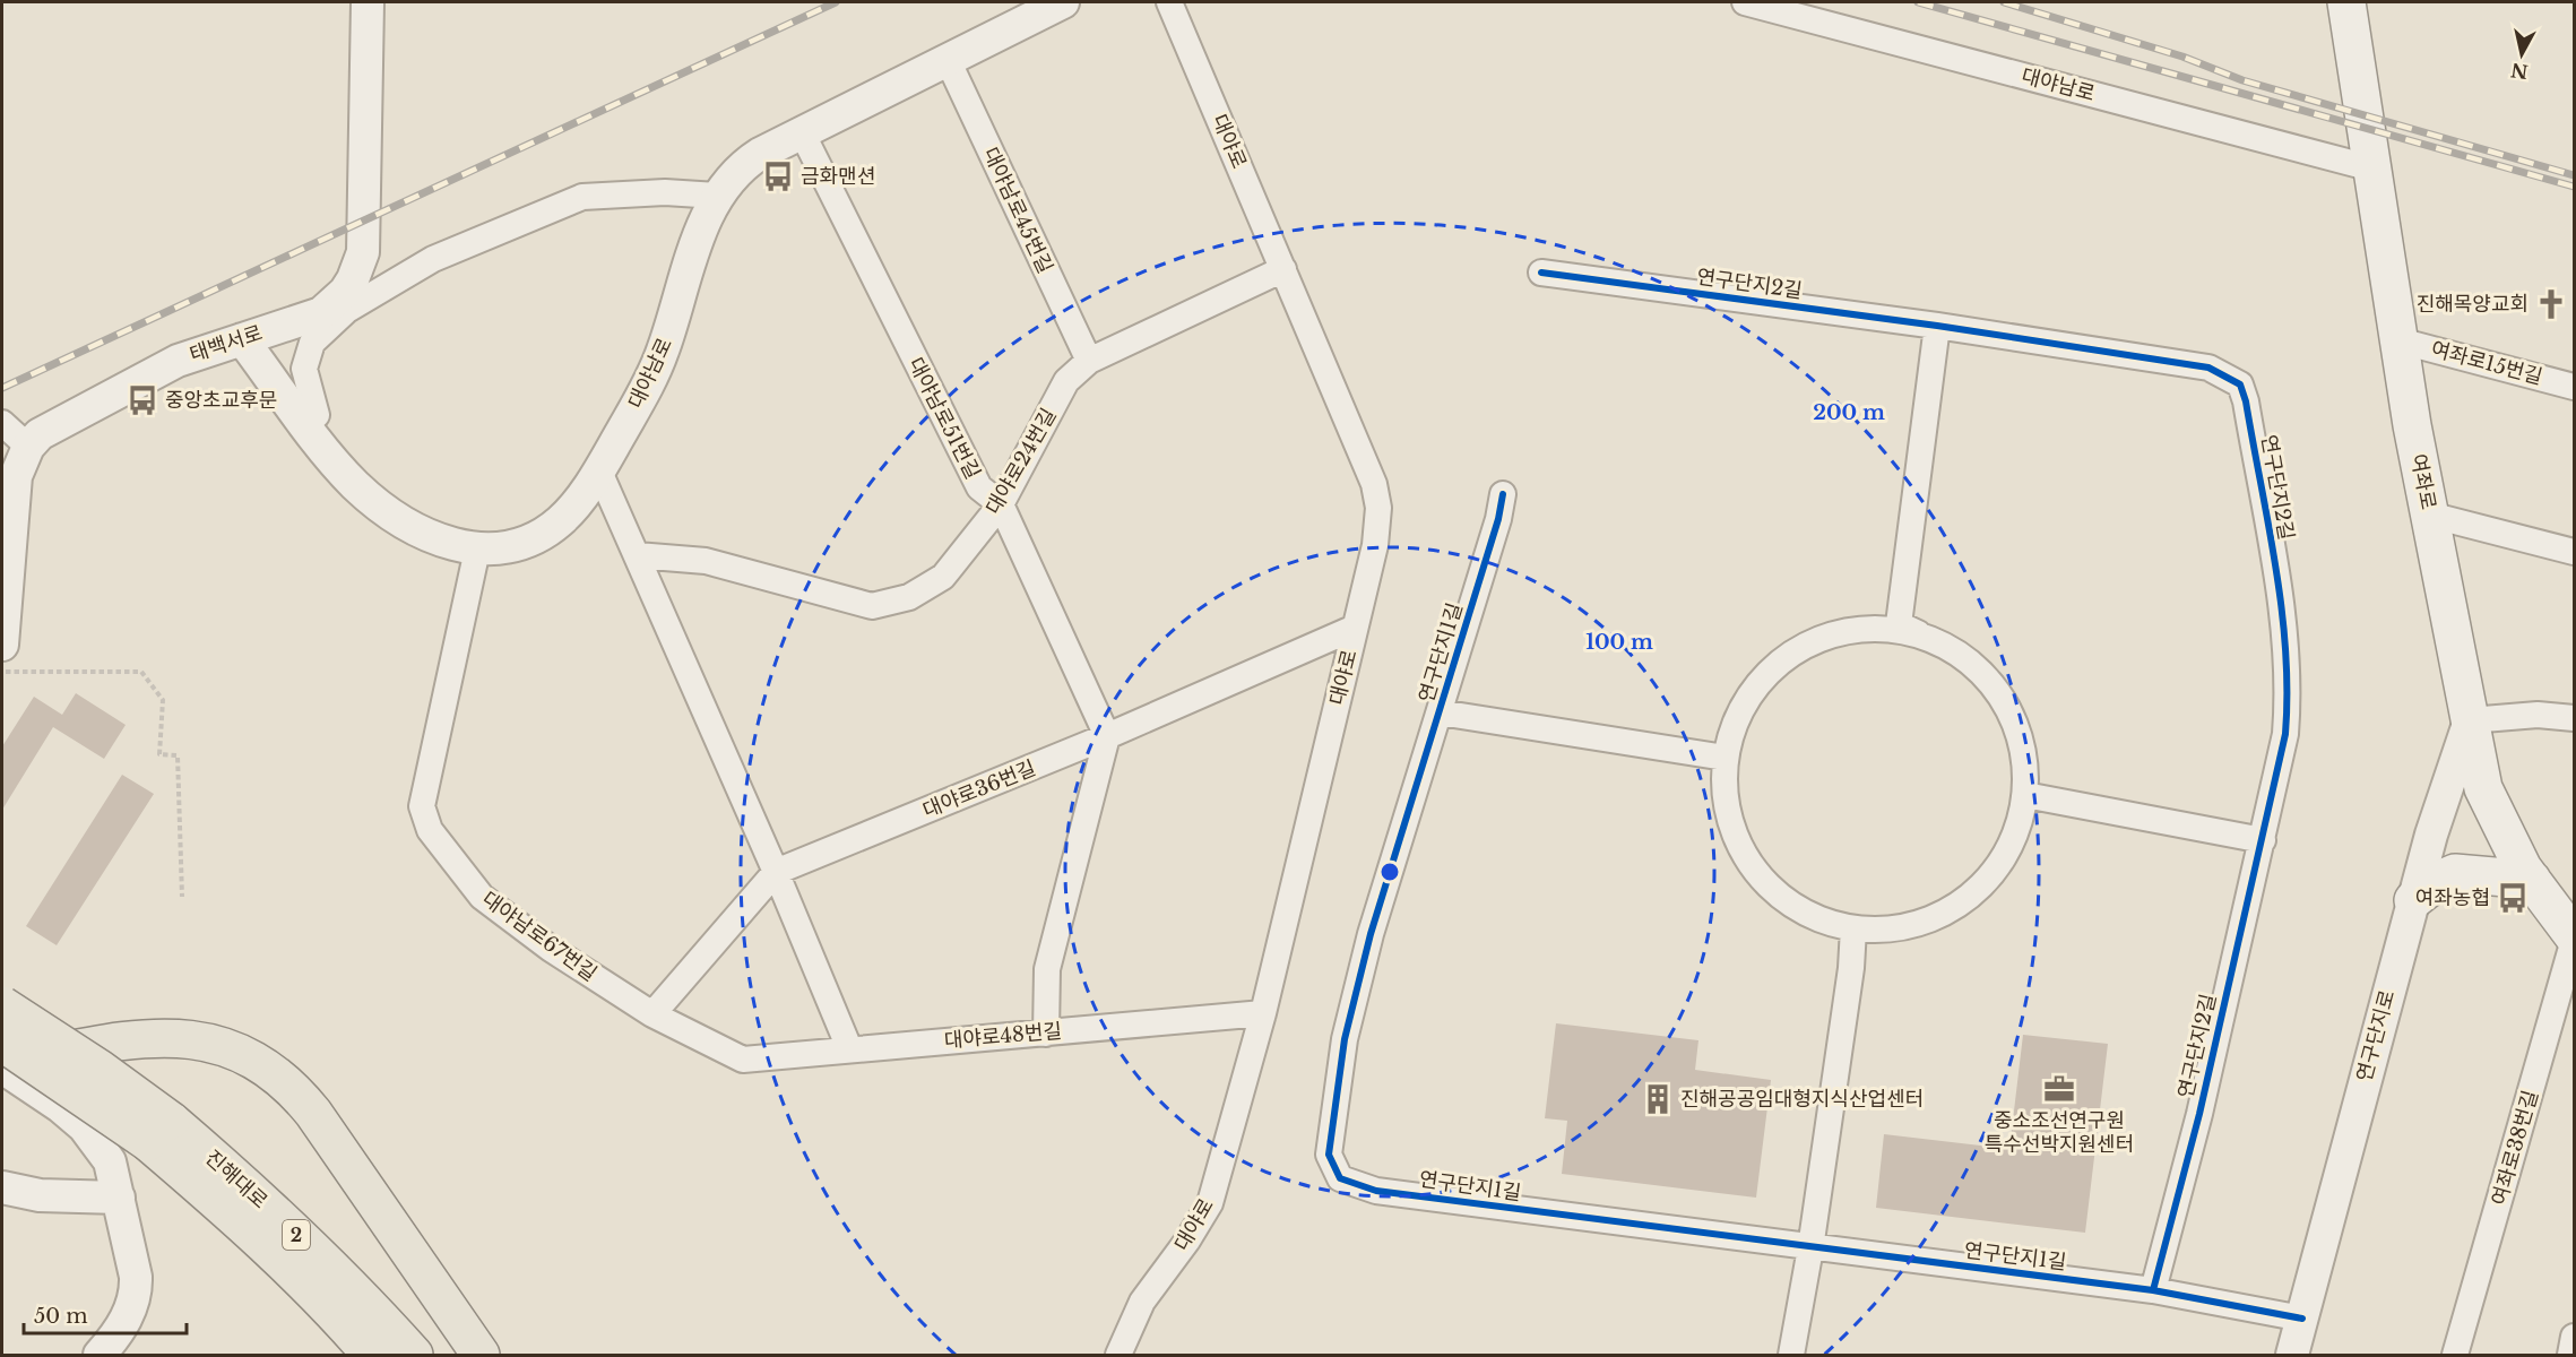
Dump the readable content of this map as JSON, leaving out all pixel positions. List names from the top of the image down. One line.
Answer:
{"streets":{"main road":["여좌로","진해대로","2"],"street":["대야남로","대야로","대야남로45번길","연구단지2길","태백서로","여좌로15번길","대야남로51번길","대야로24번길","연구단지1길","대야로36번길","대야남로67번길","대야로48번길","연구단지로","여좌로38번길"]},"crossings":[["대야남로","대야남로45번길"],["대야남로","태백서로"],["대야남로","대야남로51번길"],["대야남로","여좌로"],["대야남로","대야남로67번길"],["대야로","대야로24번길"],["대야로","대야로36번길"],["대야로","대야로48번길"],["대야남로45번길","대야로24번길"],["연구단지2길","연구단지1길"],["여좌로15번길","여좌로"],["대야남로51번길","대야로24번길"],["대야남로51번길","대야로36번길"],["여좌로","연구단지로"],["여좌로","여좌로38번길"],["연구단지1길","연구단지로"],["대야로36번길","대야남로67번길"],["대야남로67번길","대야로48번길"],["진해대로","2"]],"places":{"bus stop":["금화맨션","중앙초교후문","여좌농협"],"church":["진해목양교회"],"office":["중소조선연구원 특수선박지원센터"],"building":["진해공공임대형지식산업센터"]},"scale_bar":"50 m","north":"bottom","rings":["200 m","100 m"]}
